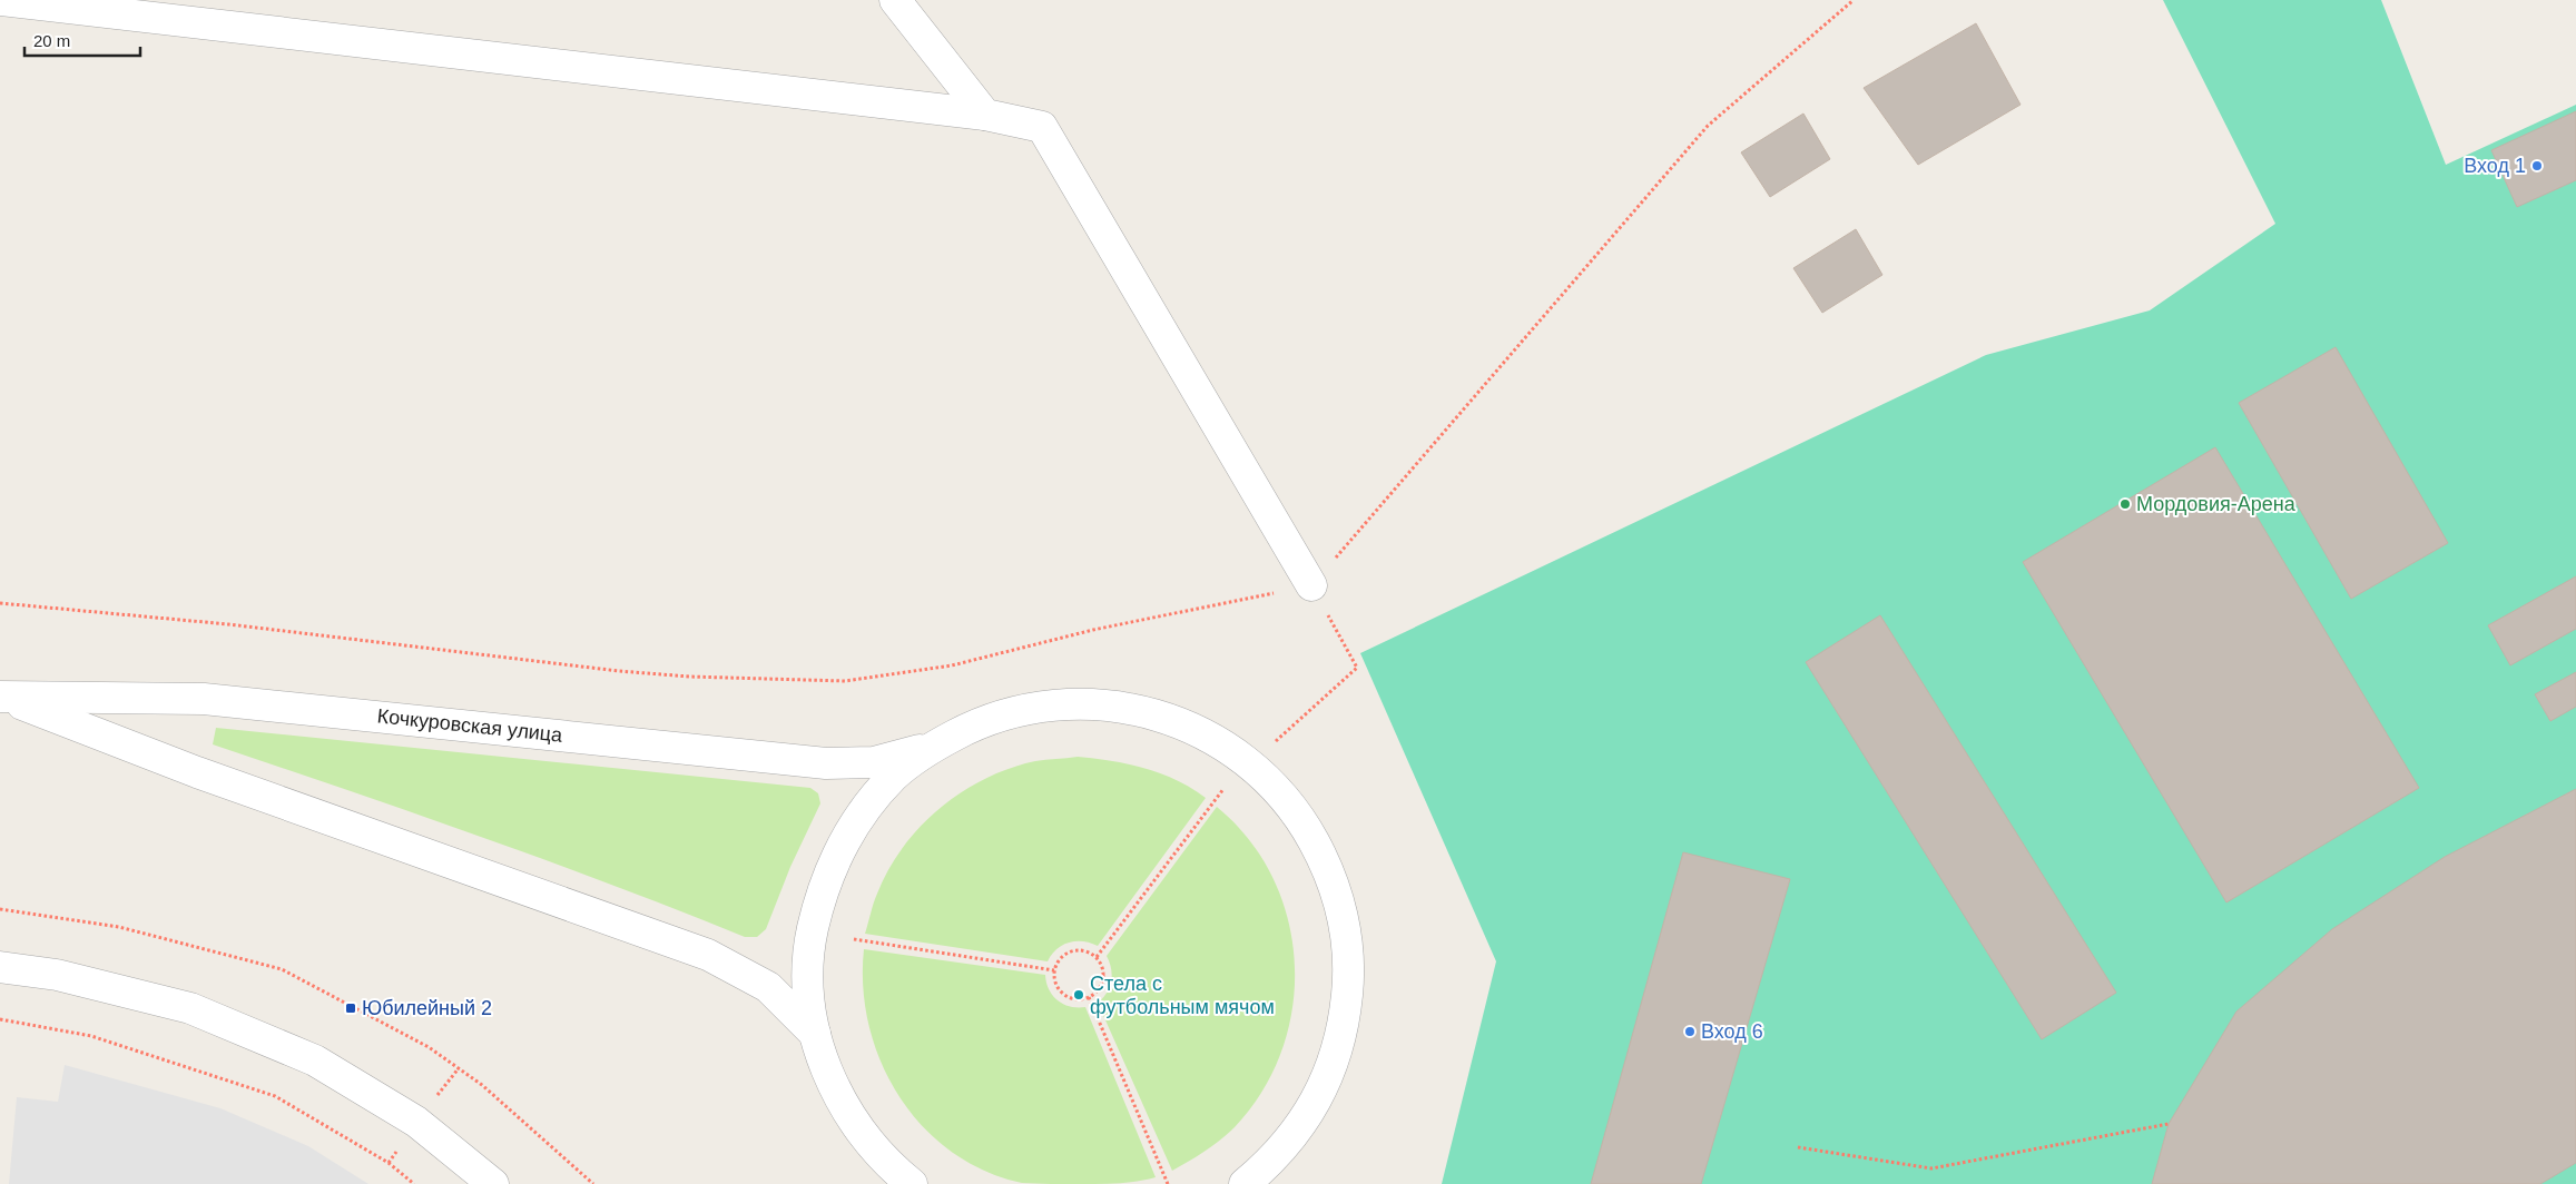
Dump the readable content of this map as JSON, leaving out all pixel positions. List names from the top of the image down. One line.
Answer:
{"streets":{"street":["Кочкуровская улица"]},"places":{"other":["Вход 1","Мордовия-Арена","Стела с футбольным мячом","Вход 6"],"transit":["Юбилейный 2"]},"scale_bar":"20 m"}
